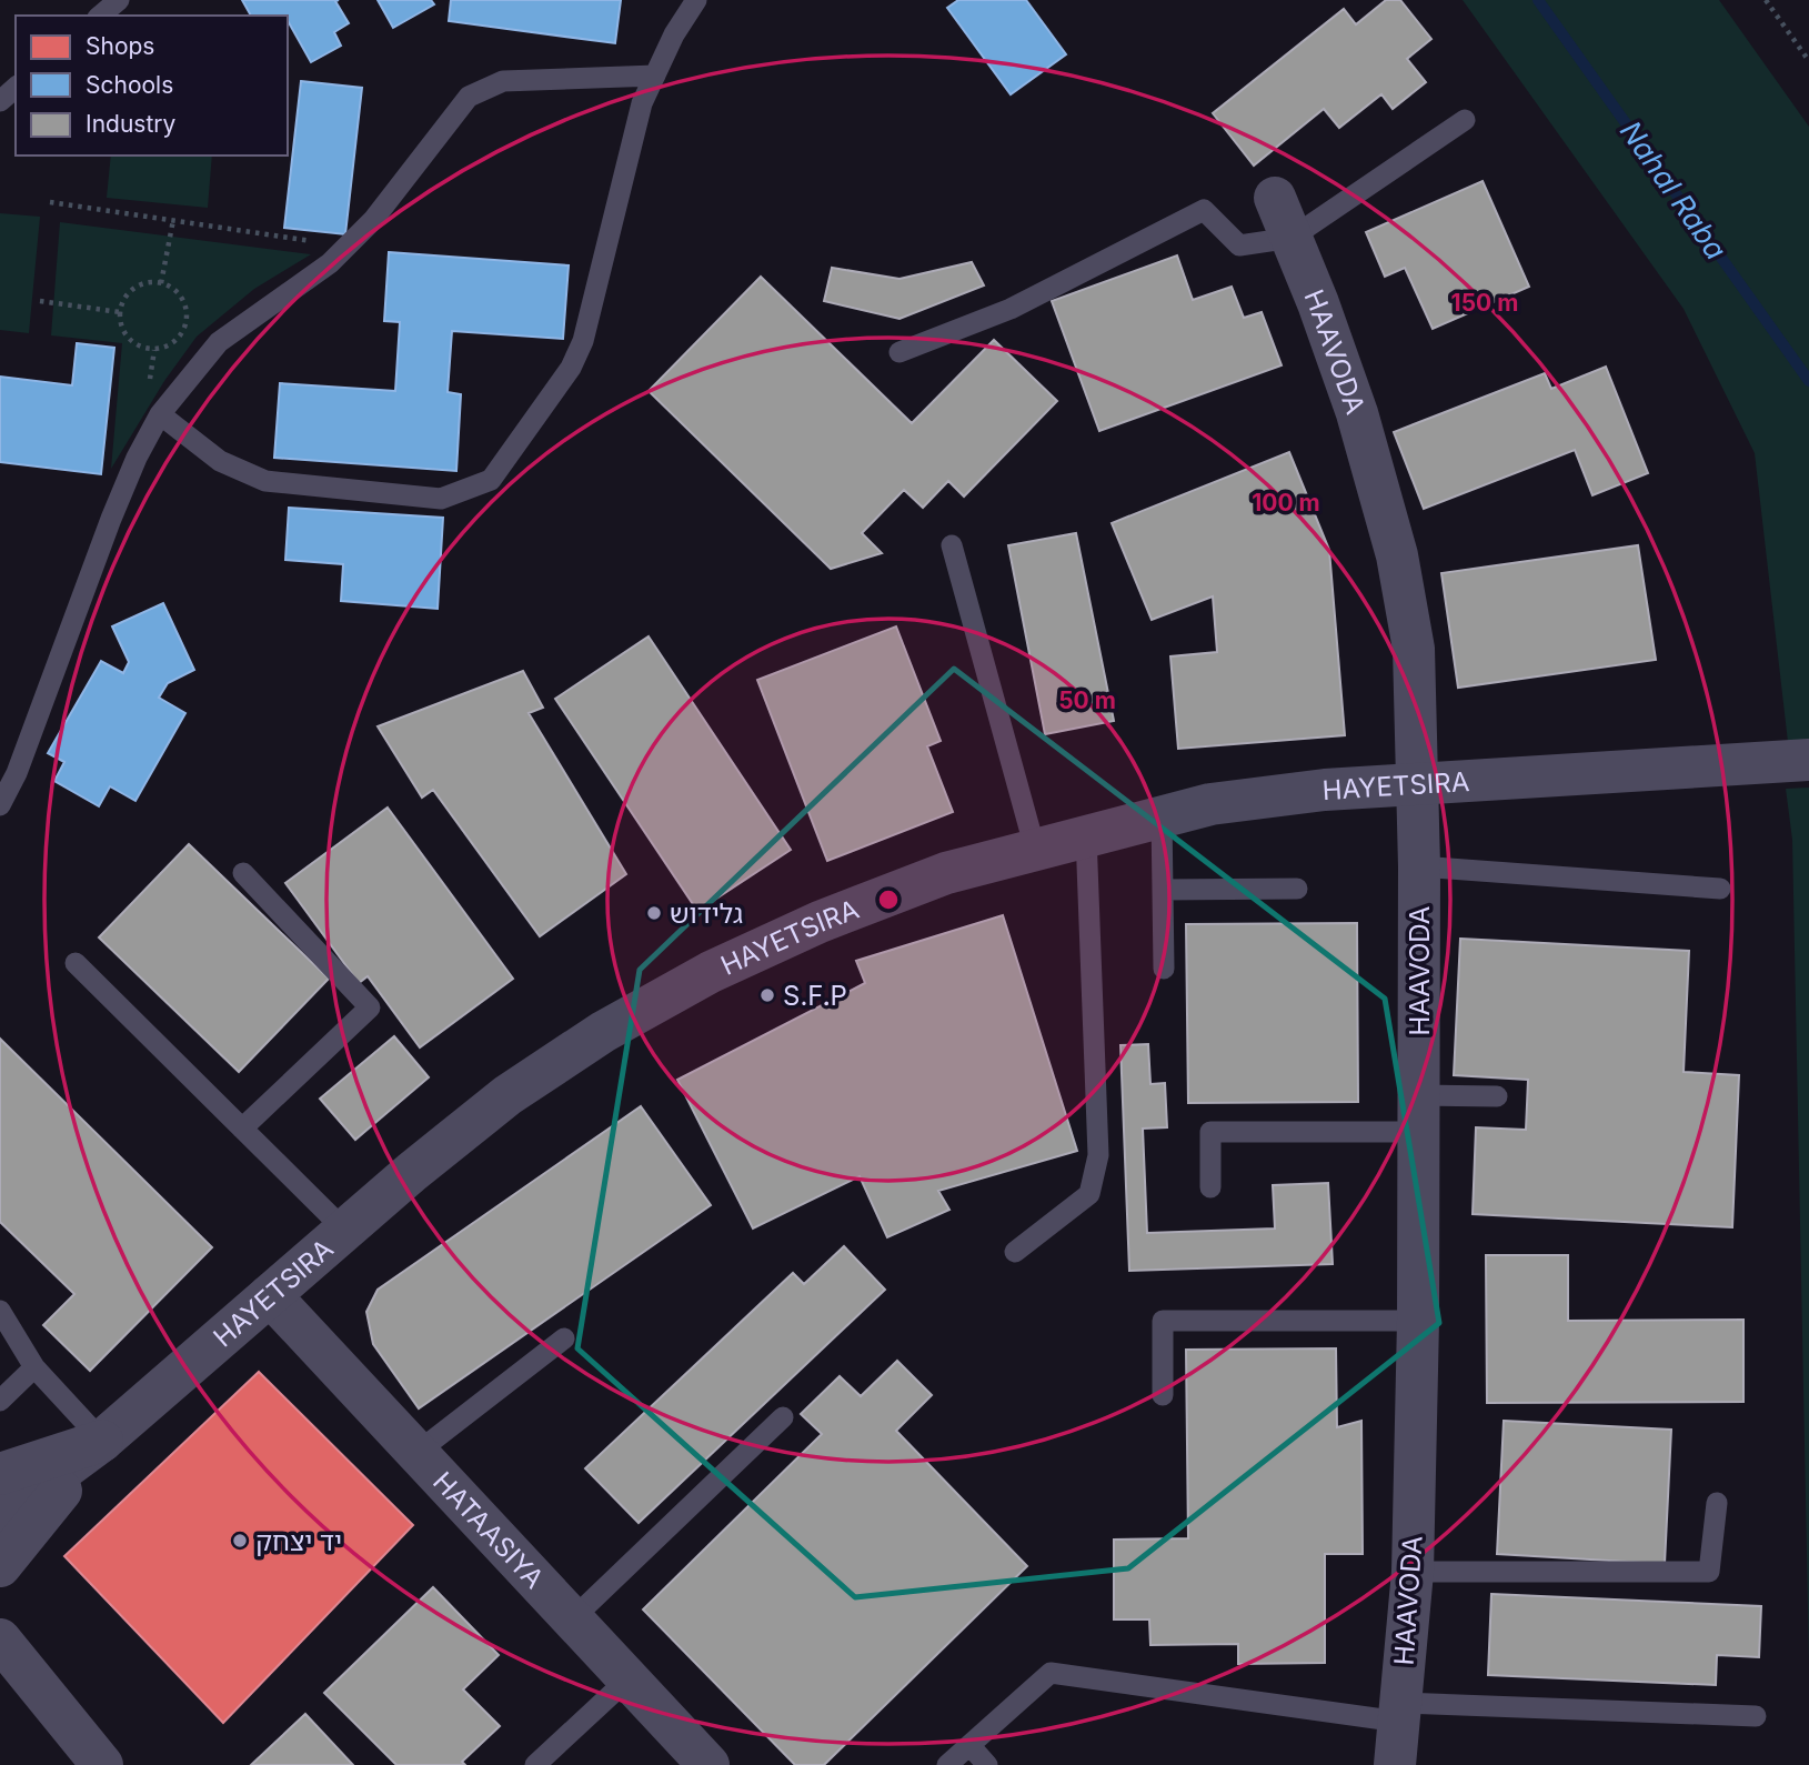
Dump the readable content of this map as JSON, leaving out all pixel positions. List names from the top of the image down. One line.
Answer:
{"streets":{"street":["HAAVODA","HAYETSIRA","HATAASIYA"]},"crossings":[["HAAVODA","HAYETSIRA"],["HAYETSIRA","HATAASIYA"]],"water":["Nahal Raba"],"places":["גלידוש","S.F.P","יד יצחק"],"legend":["Shops","Schools","Industry"],"rings":["150 m","100 m","50 m"]}
